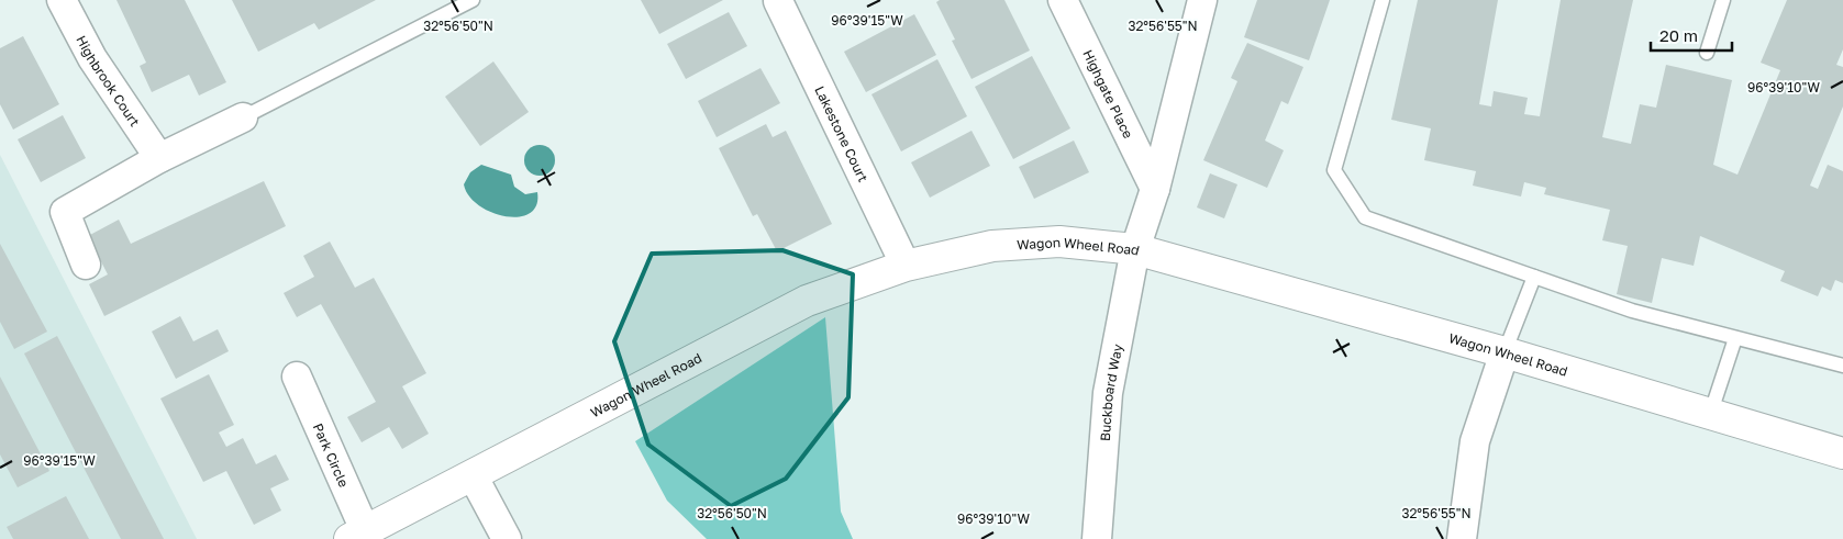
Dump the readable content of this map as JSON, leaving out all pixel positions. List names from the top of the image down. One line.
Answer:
{"streets":{"street":["Highbrook Court","Highgate Place","Lakestone Court","Wagon Wheel Road","Buckboard Way","Park Circle"]},"crossings":[["Lakestone Court","Wagon Wheel Road"],["Wagon Wheel Road","Buckboard Way"],["Wagon Wheel Road","Park Circle"]],"scale_bar":"20 m","coordinates":["96°39'15\"W","32°56'50\"N","32°56'55\"N","96°39'10\"W"]}
